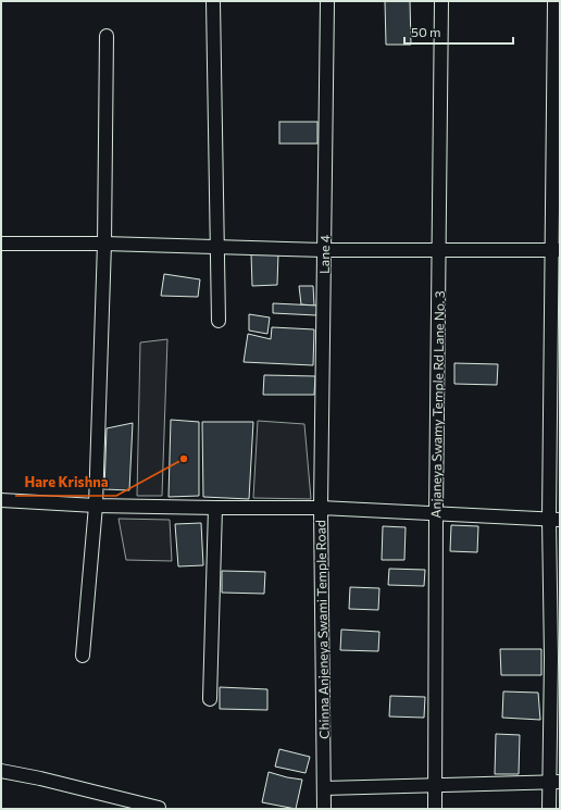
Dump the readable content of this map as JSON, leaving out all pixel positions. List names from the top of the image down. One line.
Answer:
{"streets":{"street":["Lane 4","Anjaneya Swamy Temple Rd Lane No. 3","Chinna Anjeneya Swami Temple Road"]},"crossings":[["Lane 4","Chinna Anjeneya Swami Temple Road"],["Anjaneya Swamy Temple Rd Lane No. 3","Chinna Anjeneya Swami Temple Road"]],"places":["Hare Krishna"],"scale_bar":"50 m"}
